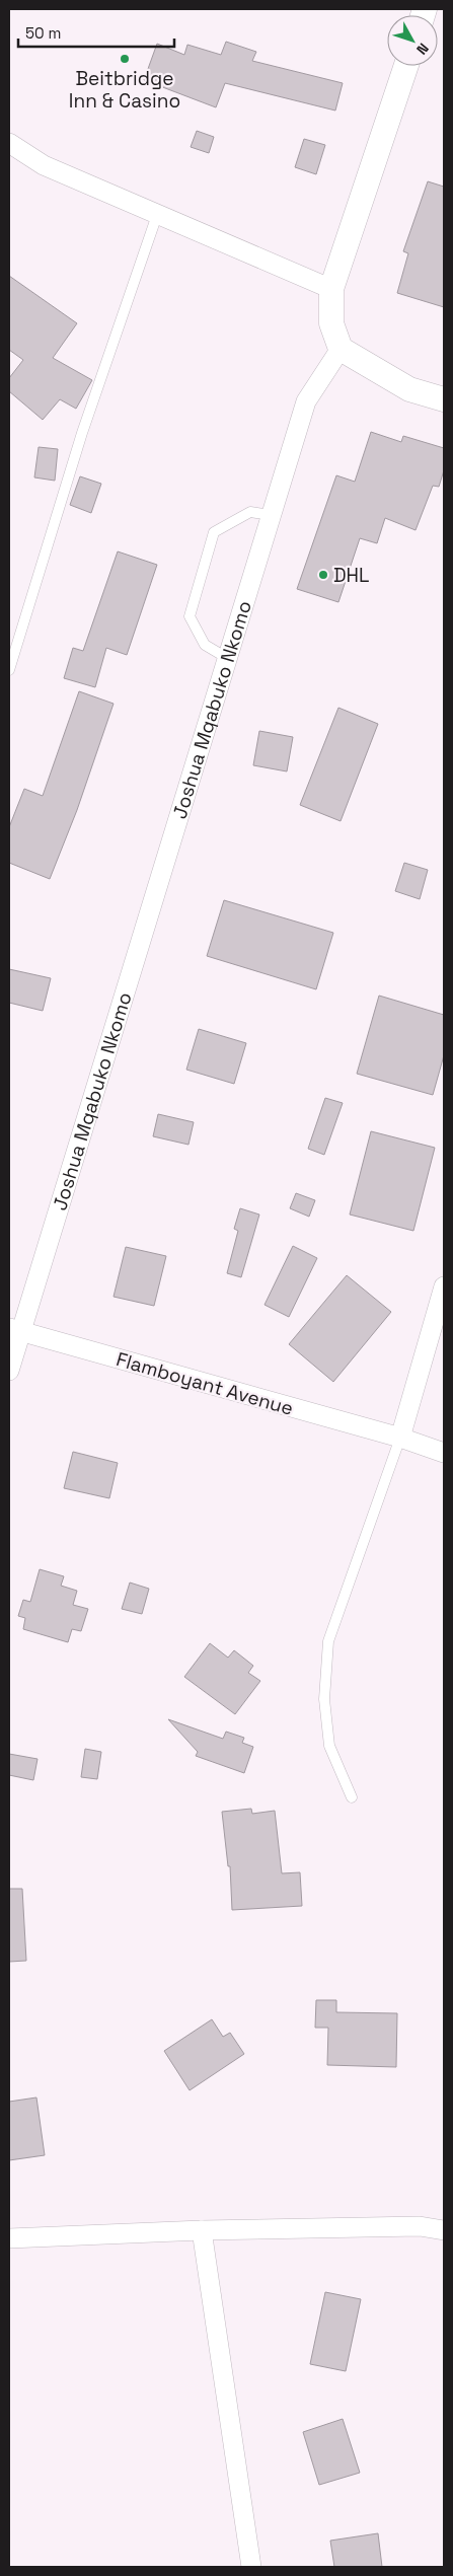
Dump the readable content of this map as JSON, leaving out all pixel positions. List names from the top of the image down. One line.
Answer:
{"streets":{"street":["Joshua Mqabuko Nkomo","Flamboyant Avenue"]},"crossings":[["Joshua Mqabuko Nkomo","Flamboyant Avenue"]],"places":["Beitbridge Inn & Casino","DHL"],"scale_bar":"50 m","north":"bottom right"}
